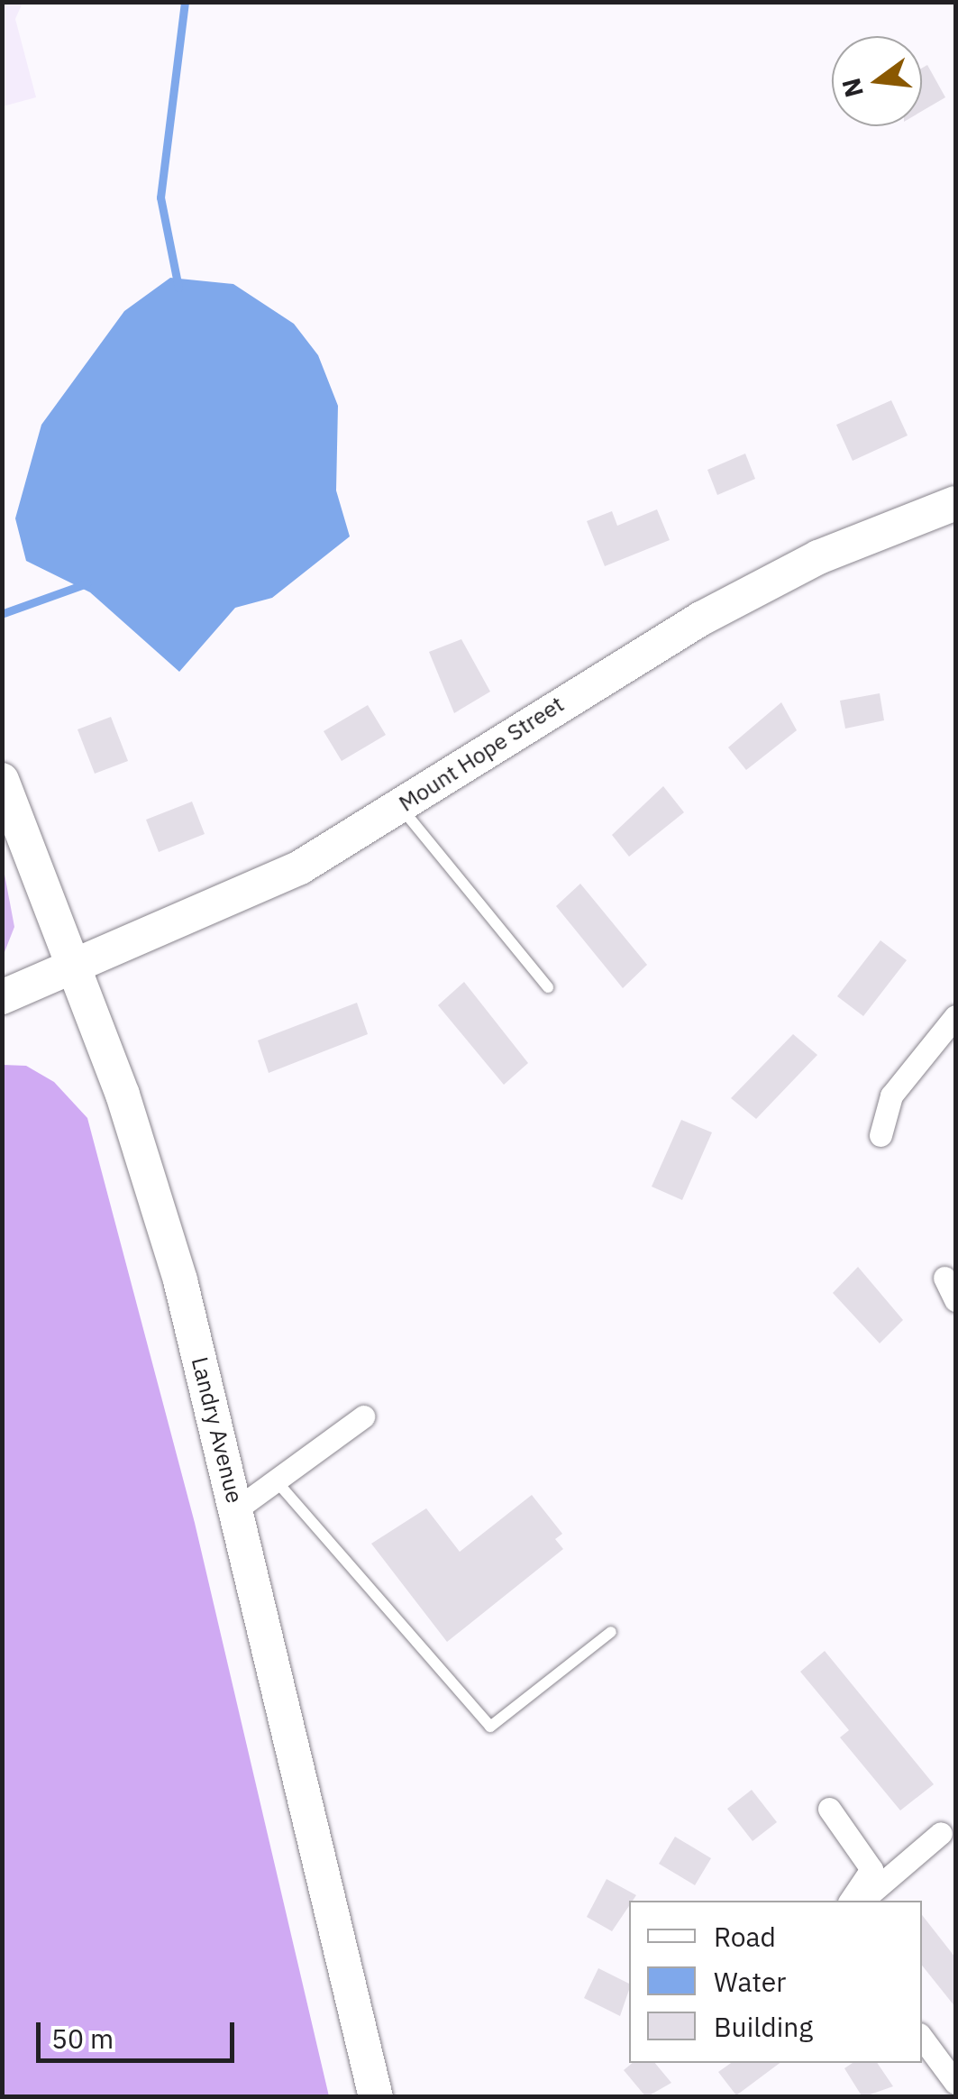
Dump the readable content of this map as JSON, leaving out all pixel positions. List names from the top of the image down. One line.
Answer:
{"streets":{"street":["Mount Hope Street","Landry Avenue"]},"crossings":[["Mount Hope Street","Landry Avenue"]],"legend":["Road","Water","Building"],"scale_bar":"50 m","north":"left"}
